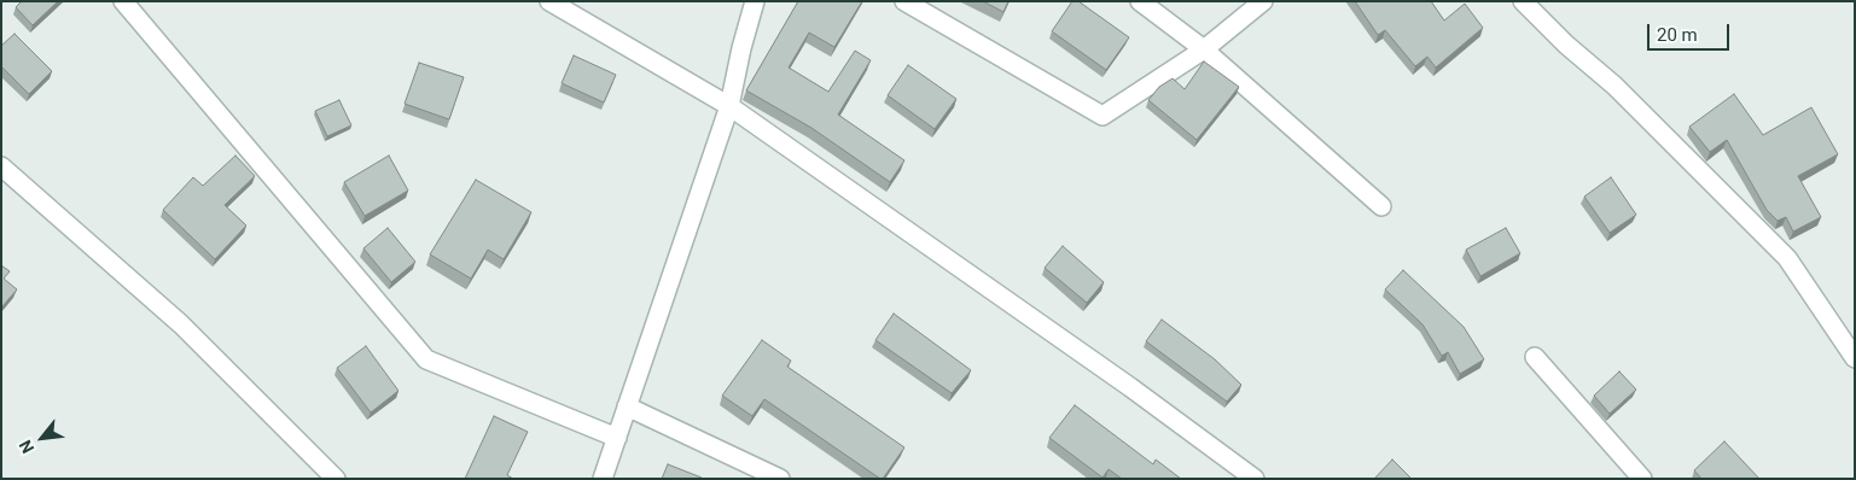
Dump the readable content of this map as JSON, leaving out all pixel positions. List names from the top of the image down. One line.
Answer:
{"scale_bar":"20 m","north":"bottom left"}
